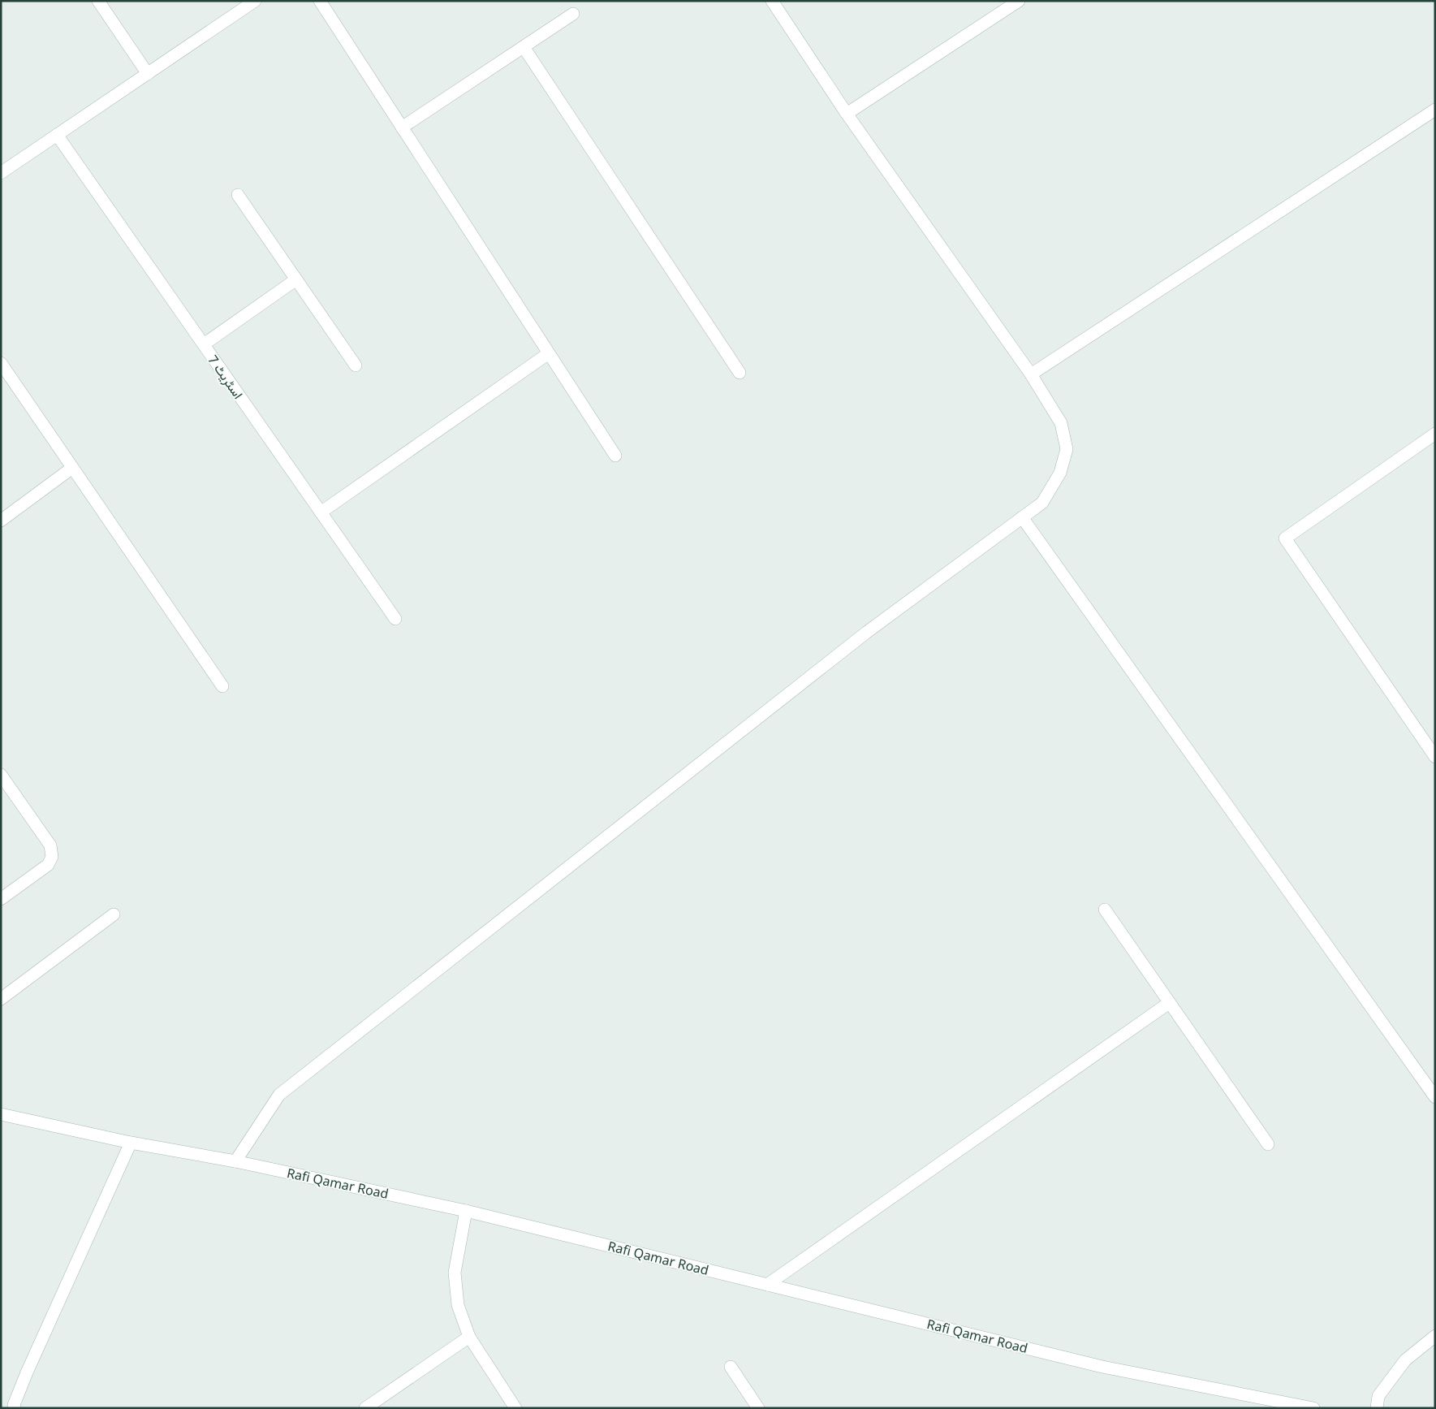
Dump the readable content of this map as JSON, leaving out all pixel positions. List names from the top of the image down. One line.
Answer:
{"streets":{"street":["اسٹریٹ 7","Rafi Qamar Road"]}}
